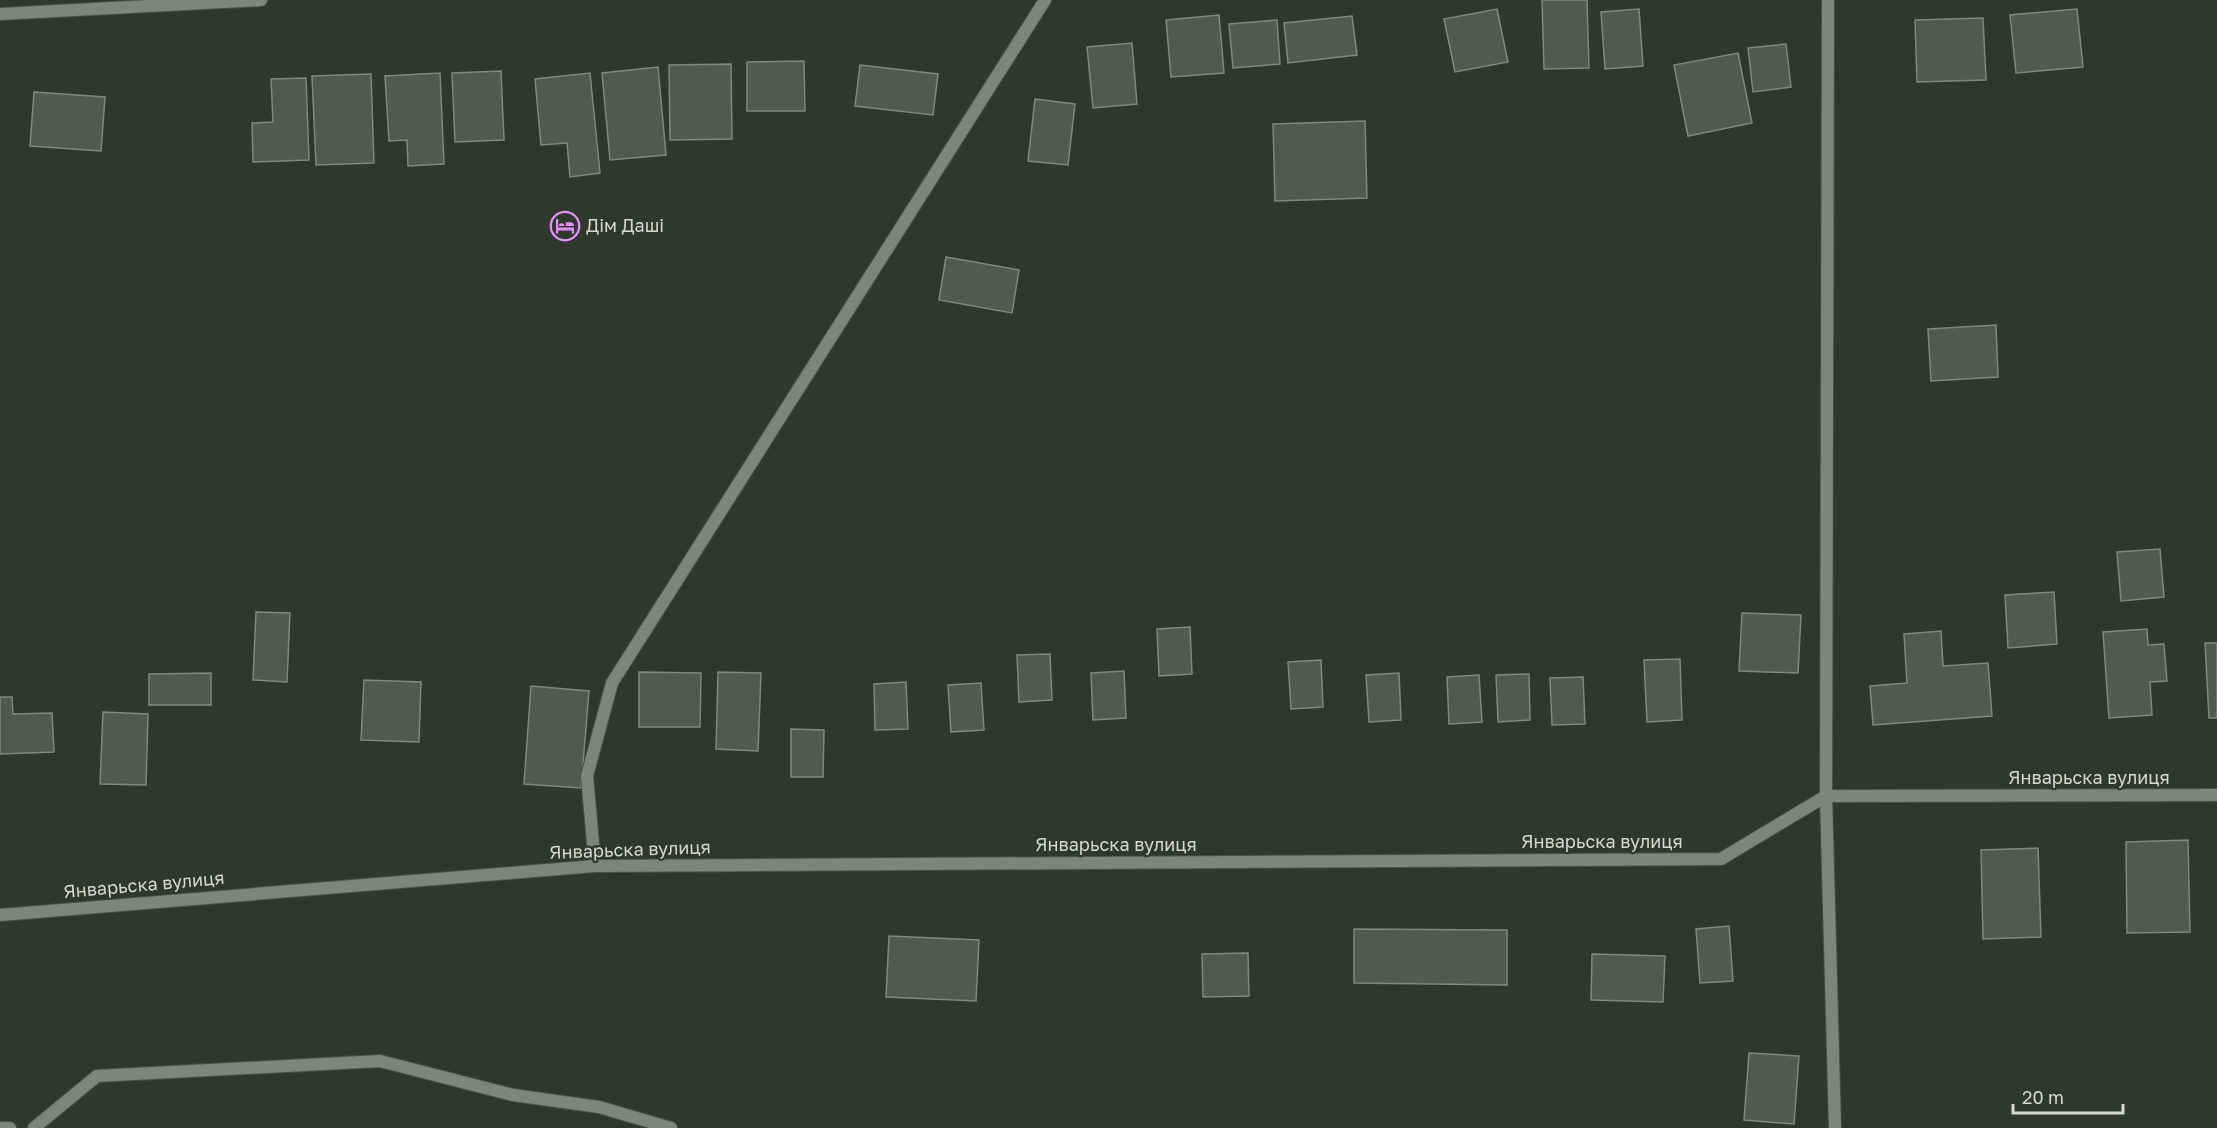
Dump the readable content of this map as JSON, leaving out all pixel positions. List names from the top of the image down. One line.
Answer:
{"streets":{"street":["Январьска вулиця"]},"places":{"hotel":["Дім Даші"]},"scale_bar":"20 m"}
